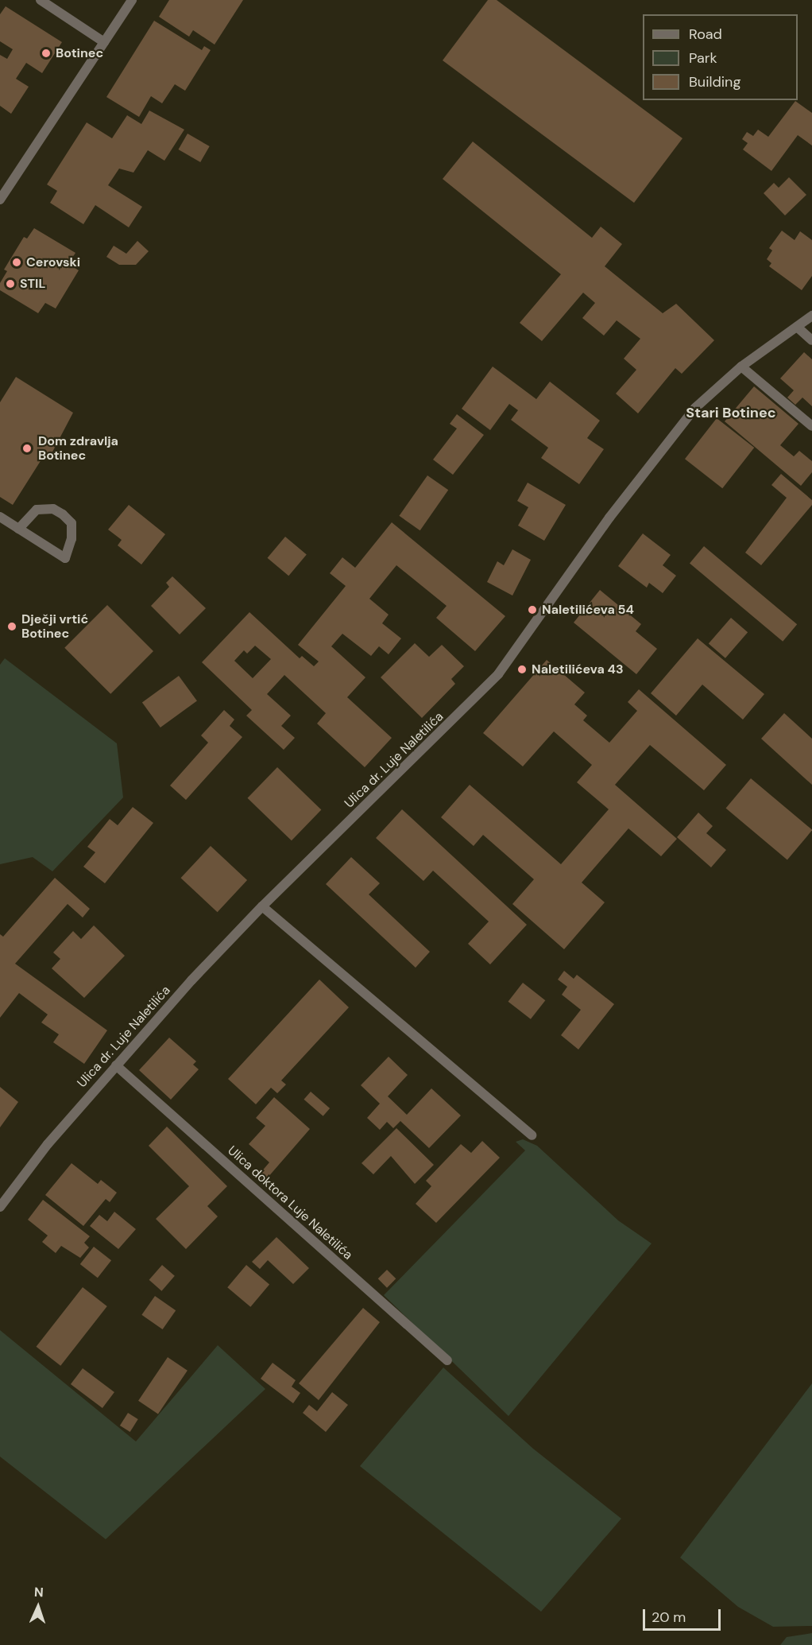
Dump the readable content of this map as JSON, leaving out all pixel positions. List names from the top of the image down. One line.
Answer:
{"streets":{"street":["Ulica dr. Luje Naletilića","Ulica doktora Luje Naletilića"]},"crossings":[["Ulica dr. Luje Naletilića","Ulica doktora Luje Naletilića"]],"districts":["Stari Botinec"],"places":["Botinec","Cerovski","STIL","Dom zdravlja Botinec","Naletilićeva 54","Dječji vrtić Botinec","Naletilićeva 43"],"legend":["Road","Park","Building"],"scale_bar":"20 m","north":"top"}
